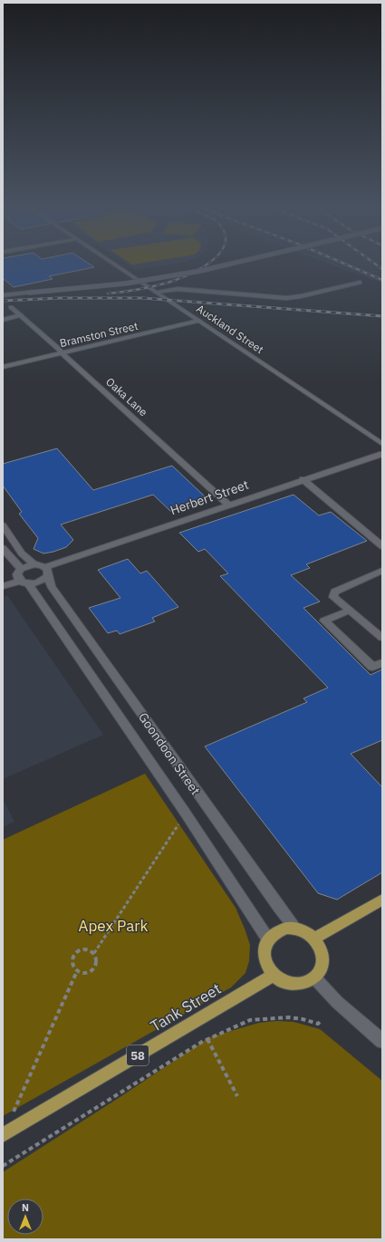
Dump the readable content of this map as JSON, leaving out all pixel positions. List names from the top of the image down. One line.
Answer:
{"streets":{"main road":["Tank Street","58"],"street":["Auckland Street","Bramston Street","Oaka Lane","Herbert Street","Goondoon Street"]},"crossings":[["Auckland Street","Bramston Street"],["Bramston Street","Oaka Lane"],["Oaka Lane","Herbert Street"],["Herbert Street","Goondoon Street"],["Goondoon Street","Tank Street"]],"parks":["Apex Park"],"north":"top"}
